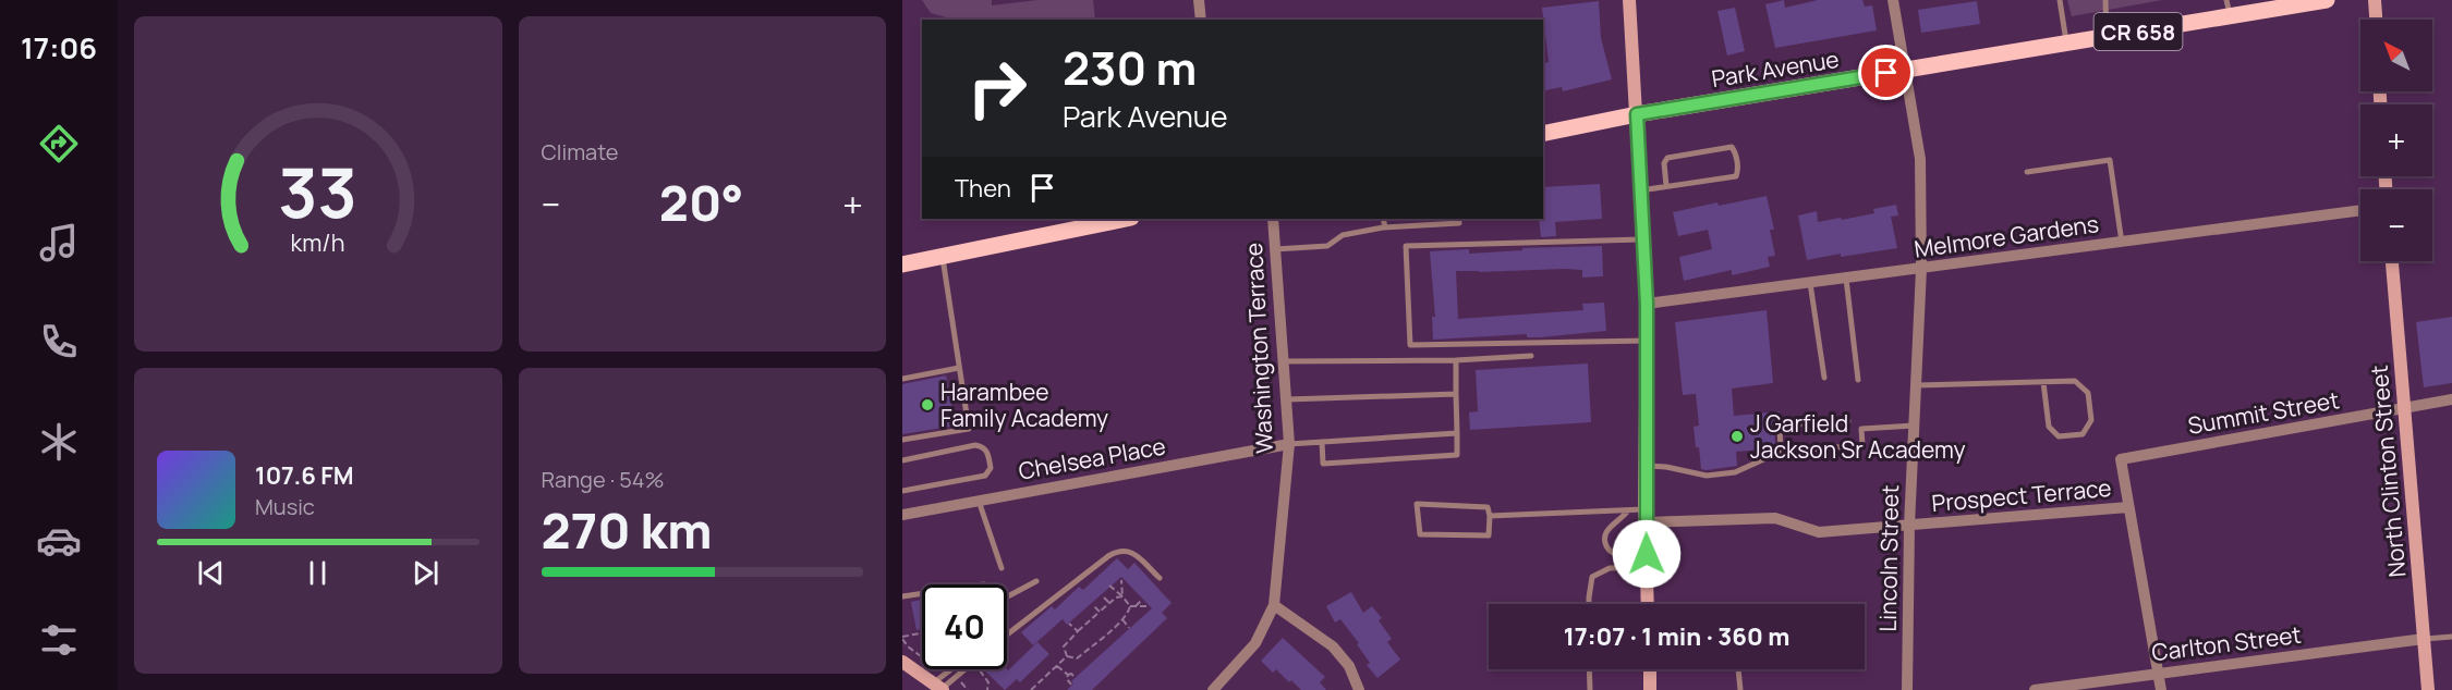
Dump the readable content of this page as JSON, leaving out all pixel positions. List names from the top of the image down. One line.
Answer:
{"streets":{"main road":["CR 658","Park Avenue"],"street":["Melmore Gardens","Washington Terrace","Summit Street","Chelsea Place","North Clinton Street","Prospect Terrace","Lincoln Street","Carlton Street"]},"crossings":[["Park Avenue","Lincoln Street"],["Melmore Gardens","Lincoln Street"],["Washington Terrace","Chelsea Place"],["Summit Street","North Clinton Street"],["Summit Street","Prospect Terrace"],["North Clinton Street","Carlton Street"],["Prospect Terrace","Lincoln Street"]],"places":["Harambee Family Academy","J Garfield Jackson Sr Academy"],"north":"top left","page":{"tabs":"17:06","tile":["Climate",["Range · 54%","270 km"]],"map_buttons":["+","−"],"turn":["230 m","Park Avenue"],"then":"Then","heat":["−","20°","+"],"song":["107.6 FM","Music"],"limit":"40","trip":"17:07 · 1 min · 360 m","gauge":["33","km/h"]}}
